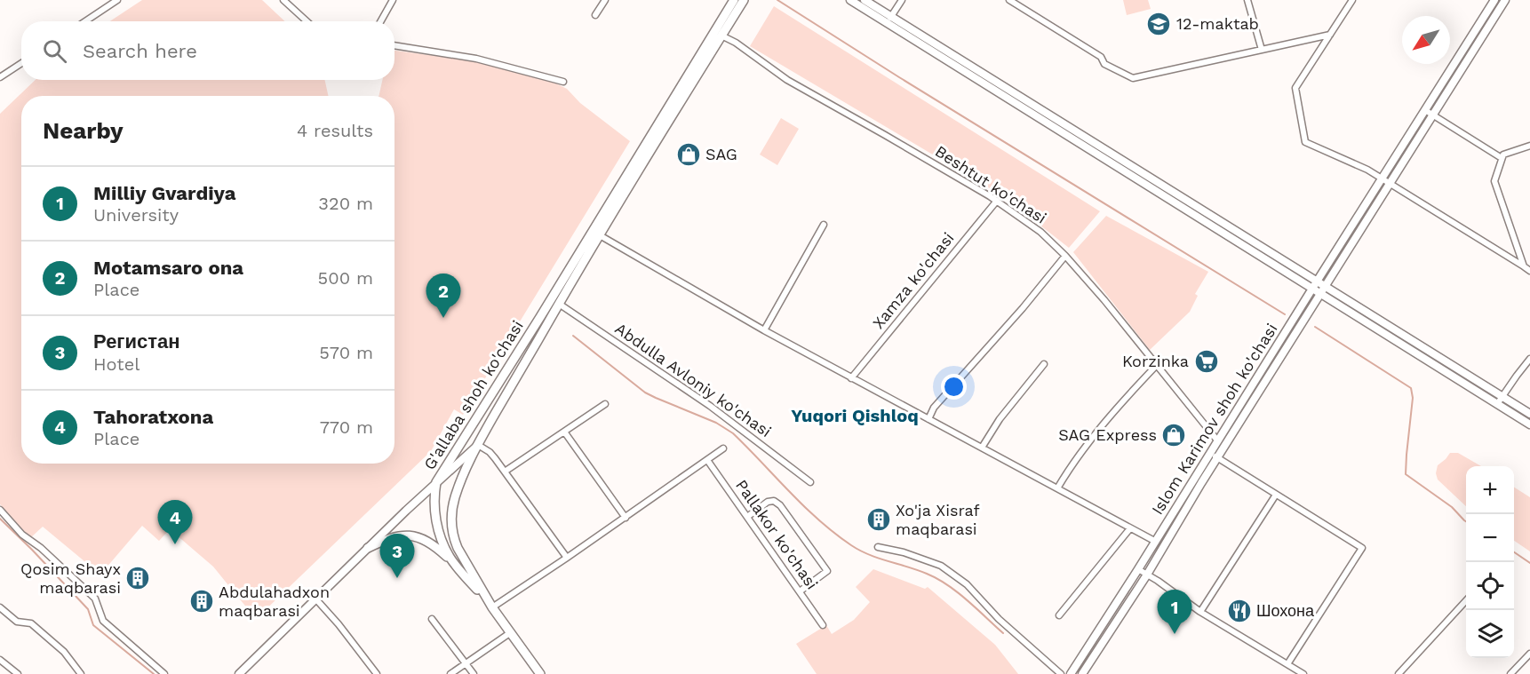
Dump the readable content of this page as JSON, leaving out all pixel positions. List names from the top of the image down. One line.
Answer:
{"streets":{"main road":["G'allaba shoh ko'chasi","Islom Karimov shoh ko'chasi"],"street":["Beshtut ko'chasi","Xamza ko'chasi","Abdulla Avloniy ko'chasi","Pallakor ko'chasi"]},"crossings":[["Beshtut ko'chasi","Xamza ko'chasi"],["Beshtut ko'chasi","G'allaba shoh ko'chasi"],["Beshtut ko'chasi","Islom Karimov shoh ko'chasi"],["Abdulla Avloniy ko'chasi","G'allaba shoh ko'chasi"]],"districts":["Yuqori Qishloq"],"places":{"school or university":["12-maktab"],"shop":["SAG","SAG Express"],"supermarket":["Korzinka"],"building":["Xo'ja Xisraf maqbarasi","Qosim Shayx maqbarasi","Abdulahadxon maqbarasi"],"restaurant":["Шохона"]},"north":"bottom left","page":{"search":"Search here","heading":["Nearby","4 results"],"list":[{"mark":"1","name":"Milliy Gvardiya","note":"University","value":"320 m"},{"mark":"2","name":"Motamsaro ona","note":"Place","value":"500 m"},{"mark":"3","name":"Регистан","note":"Hotel","value":"570 m"},{"mark":"4","name":"Tahoratxona","note":"Place","value":"770 m"}],"pins":["2","4","3","1"],"map_buttons":["+","−"]}}
